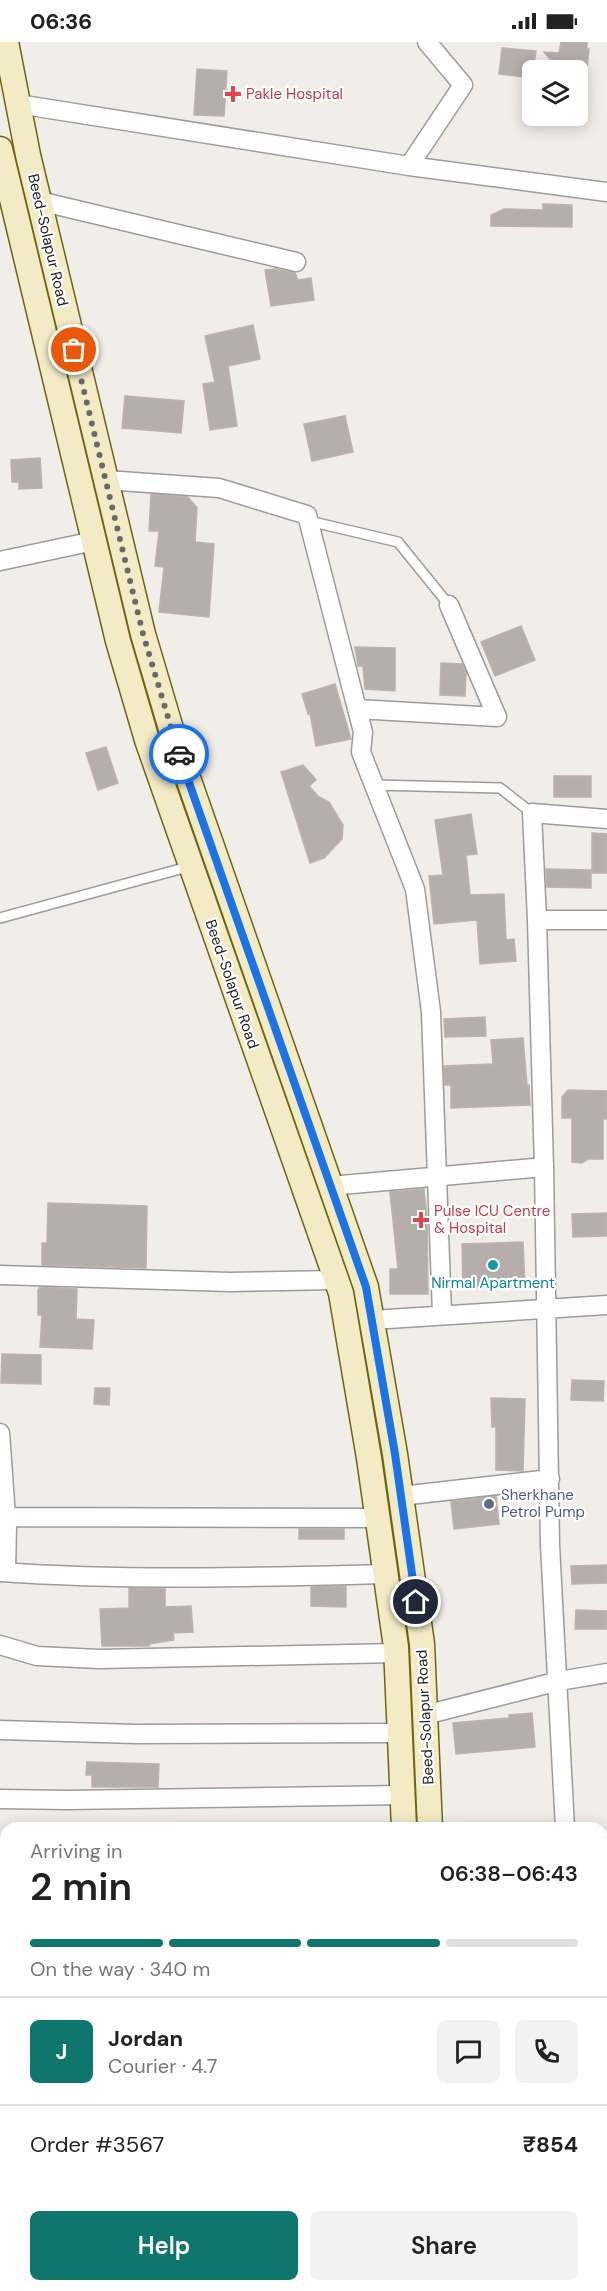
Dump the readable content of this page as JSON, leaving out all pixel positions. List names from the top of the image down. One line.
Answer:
{"streets":{"main road":["Beed-Solapur Road"]},"places":{"health":["Pakle Hospital","Pulse ICU Centre & Hospital"],"other":["Nirmal Apartment","Sherkhane Petrol Pump"]},"page":{"status":"06:36","heading":["2 min","Arriving in","06:38–06:43"],"panel":["Jordan","Courier · 4.7","Order #3567","₹854"],"bar":"On the way · 340 m","round":"J","buttons":["Help","Share"]}}
